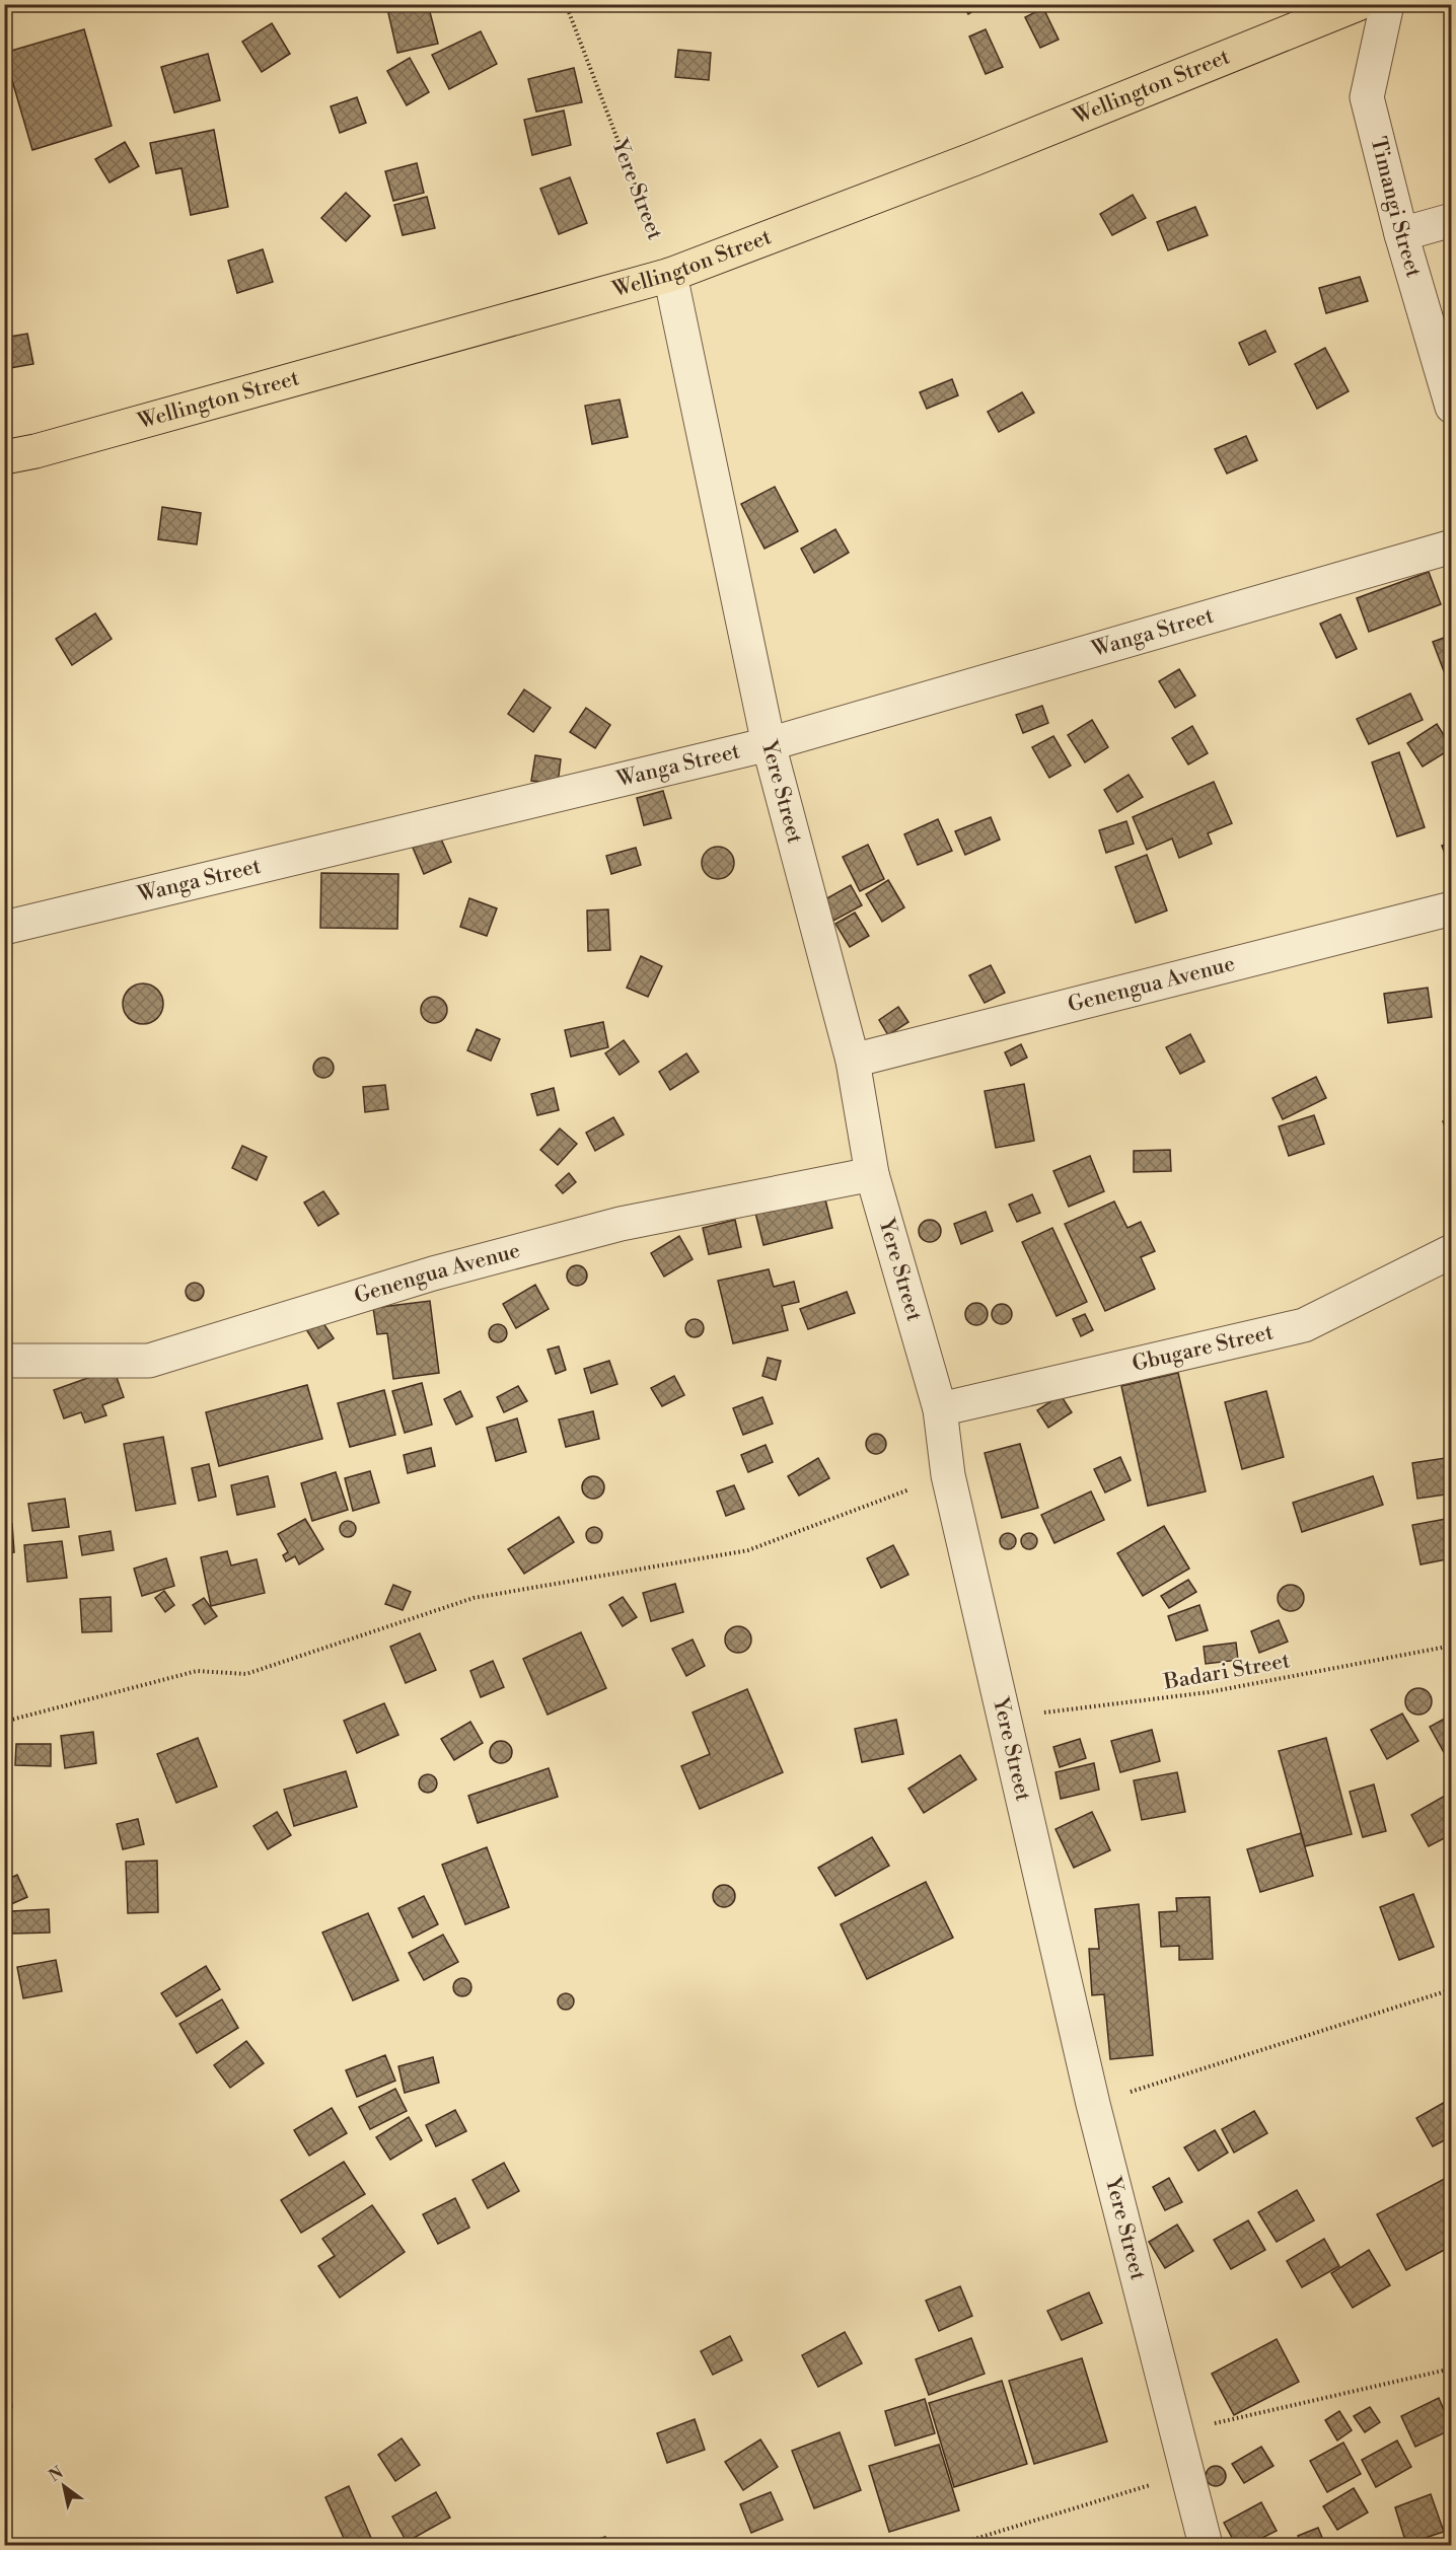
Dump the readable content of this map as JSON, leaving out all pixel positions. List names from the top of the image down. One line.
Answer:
{"streets":{"main road":["Wellington Street"],"street":["Yere Street","Timangi Street","Wanga Street","Genengua Avenue","Gbugare Street"],"path":["Badari Street"]},"crossings":[["Wellington Street","Yere Street"],["Yere Street","Wanga Street"],["Yere Street","Genengua Avenue"],["Yere Street","Gbugare Street"],["Yere Street","Badari Street"]],"north":"top left"}
